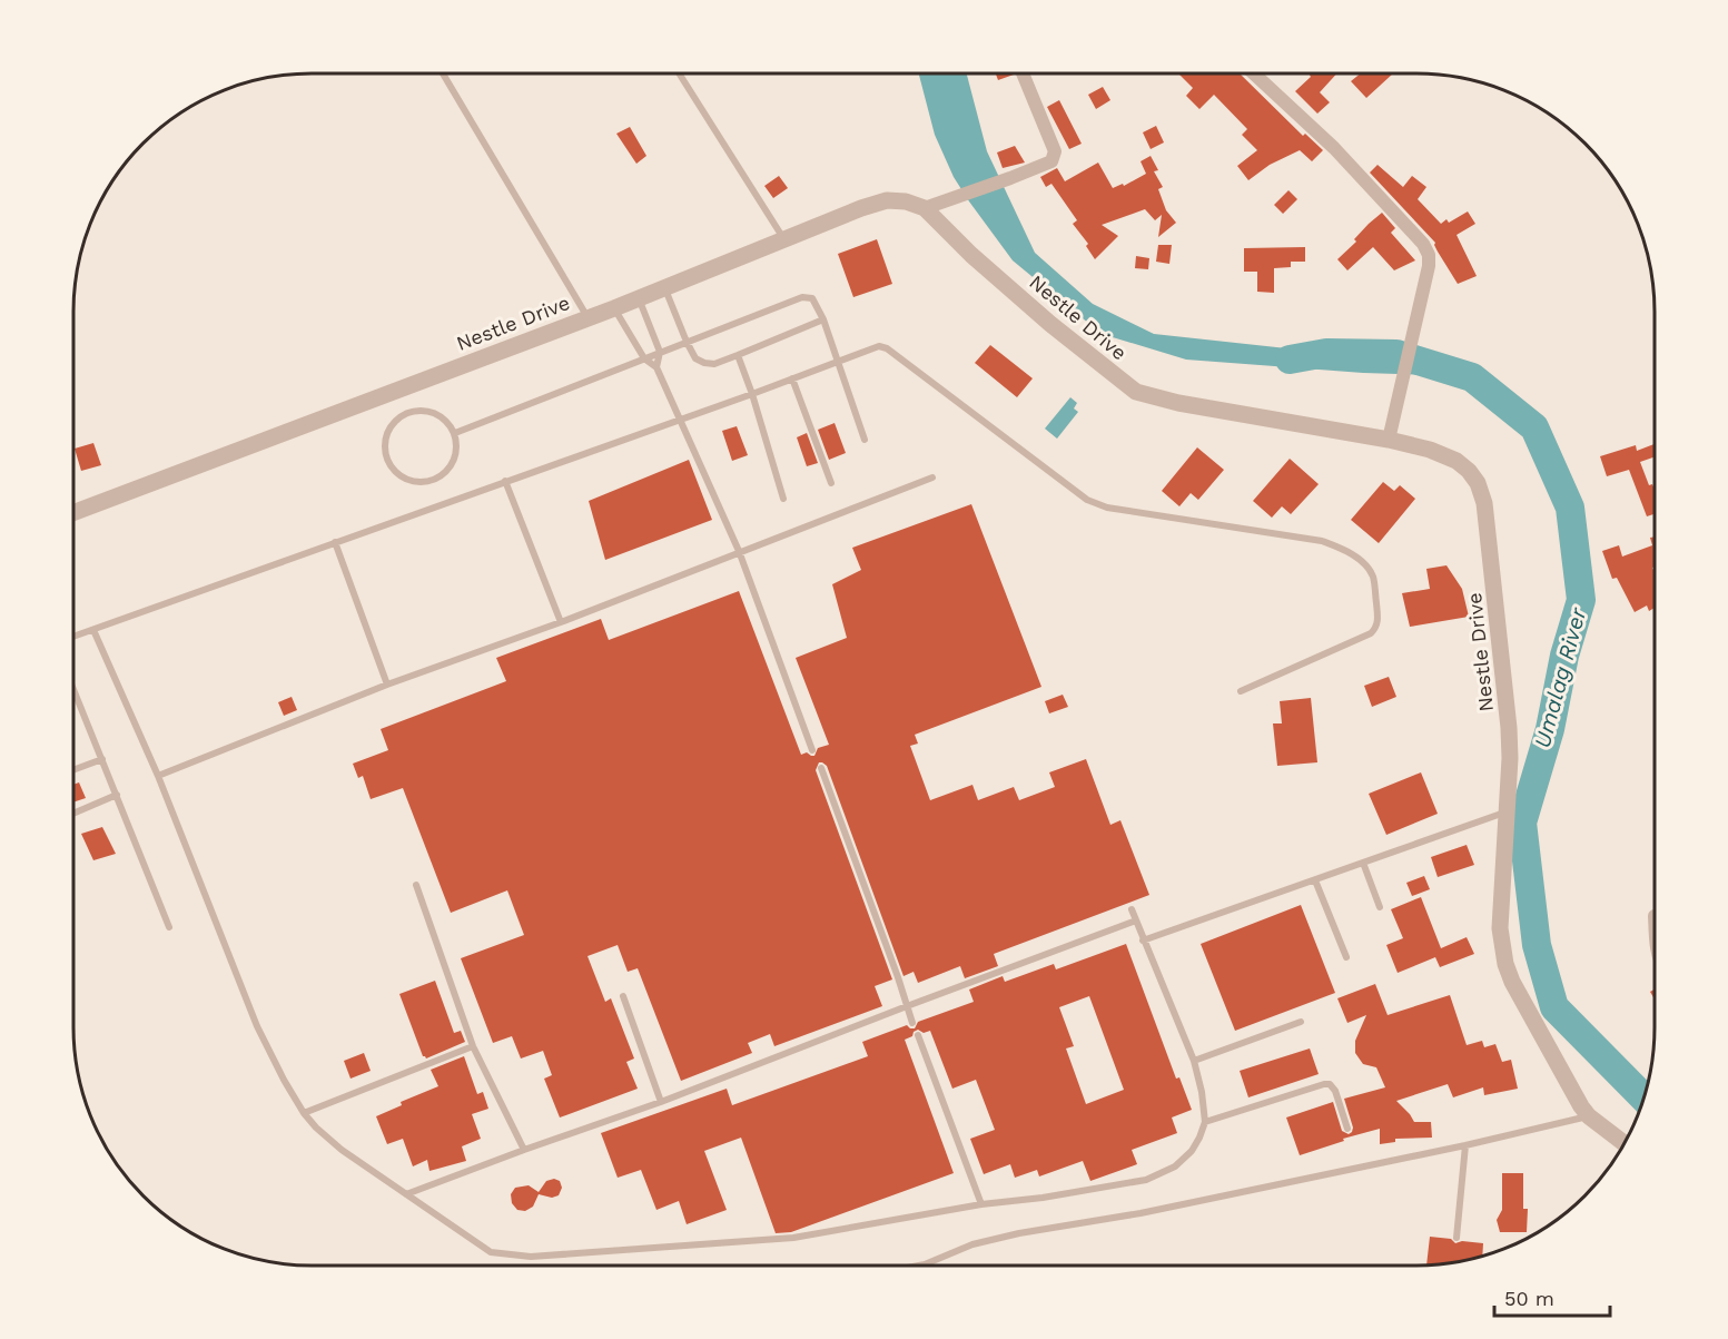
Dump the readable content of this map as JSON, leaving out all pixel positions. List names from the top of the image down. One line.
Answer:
{"streets":{"street":["Nestle Drive"]},"water":["Umalag River"],"scale_bar":"50 m"}
